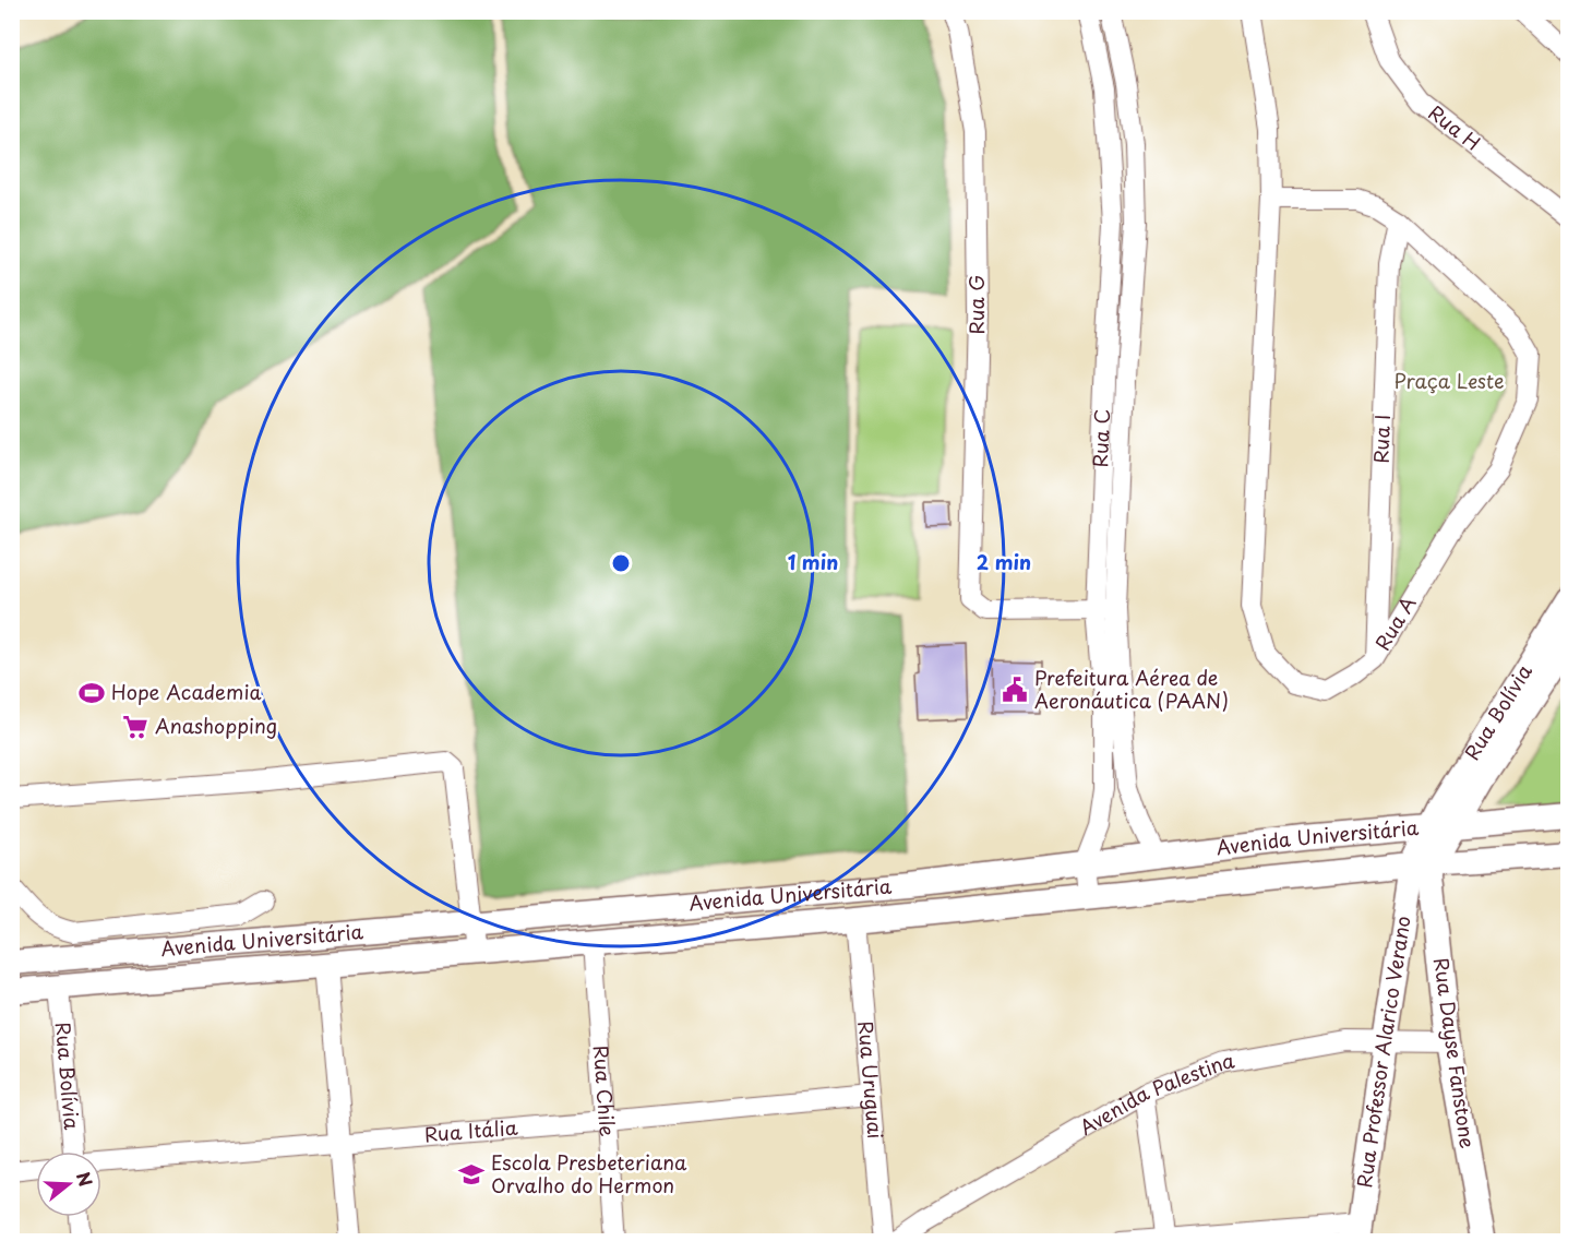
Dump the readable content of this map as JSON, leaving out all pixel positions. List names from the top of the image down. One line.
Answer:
{"streets":{"main road":["Rua Bolívia","Avenida Universitária","Rua Professor Alarico Verano","Rua Dayse Fanstone"],"street":["Rua H","Rua G","Rua C","Rua I","Rua A","Rua Uruguai","Rua Chile","Avenida Palestina","Rua Itália"]},"crossings":[["Rua G","Rua C"],["Rua C","Avenida Universitária"],["Rua I","Rua A"],["Rua Bolívia","Avenida Universitária"],["Avenida Universitária","Rua Professor Alarico Verano"],["Avenida Universitária","Rua Dayse Fanstone"],["Avenida Universitária","Rua Uruguai"],["Avenida Universitária","Rua Chile"],["Rua Professor Alarico Verano","Rua Dayse Fanstone"],["Rua Professor Alarico Verano","Avenida Palestina"],["Rua Dayse Fanstone","Avenida Palestina"],["Rua Uruguai","Rua Itália"],["Rua Chile","Rua Itália"]],"parks":["Praça Leste"],"places":{"public building":["Prefeitura Aérea de Aeronáutica (PAAN)"],"sports":["Hope Academia"],"supermarket":["Anashopping"],"school or university":["Escola Presbeteriana Orvalho do Hermon"]},"north":"right","rings":["1 min","2 min"]}
